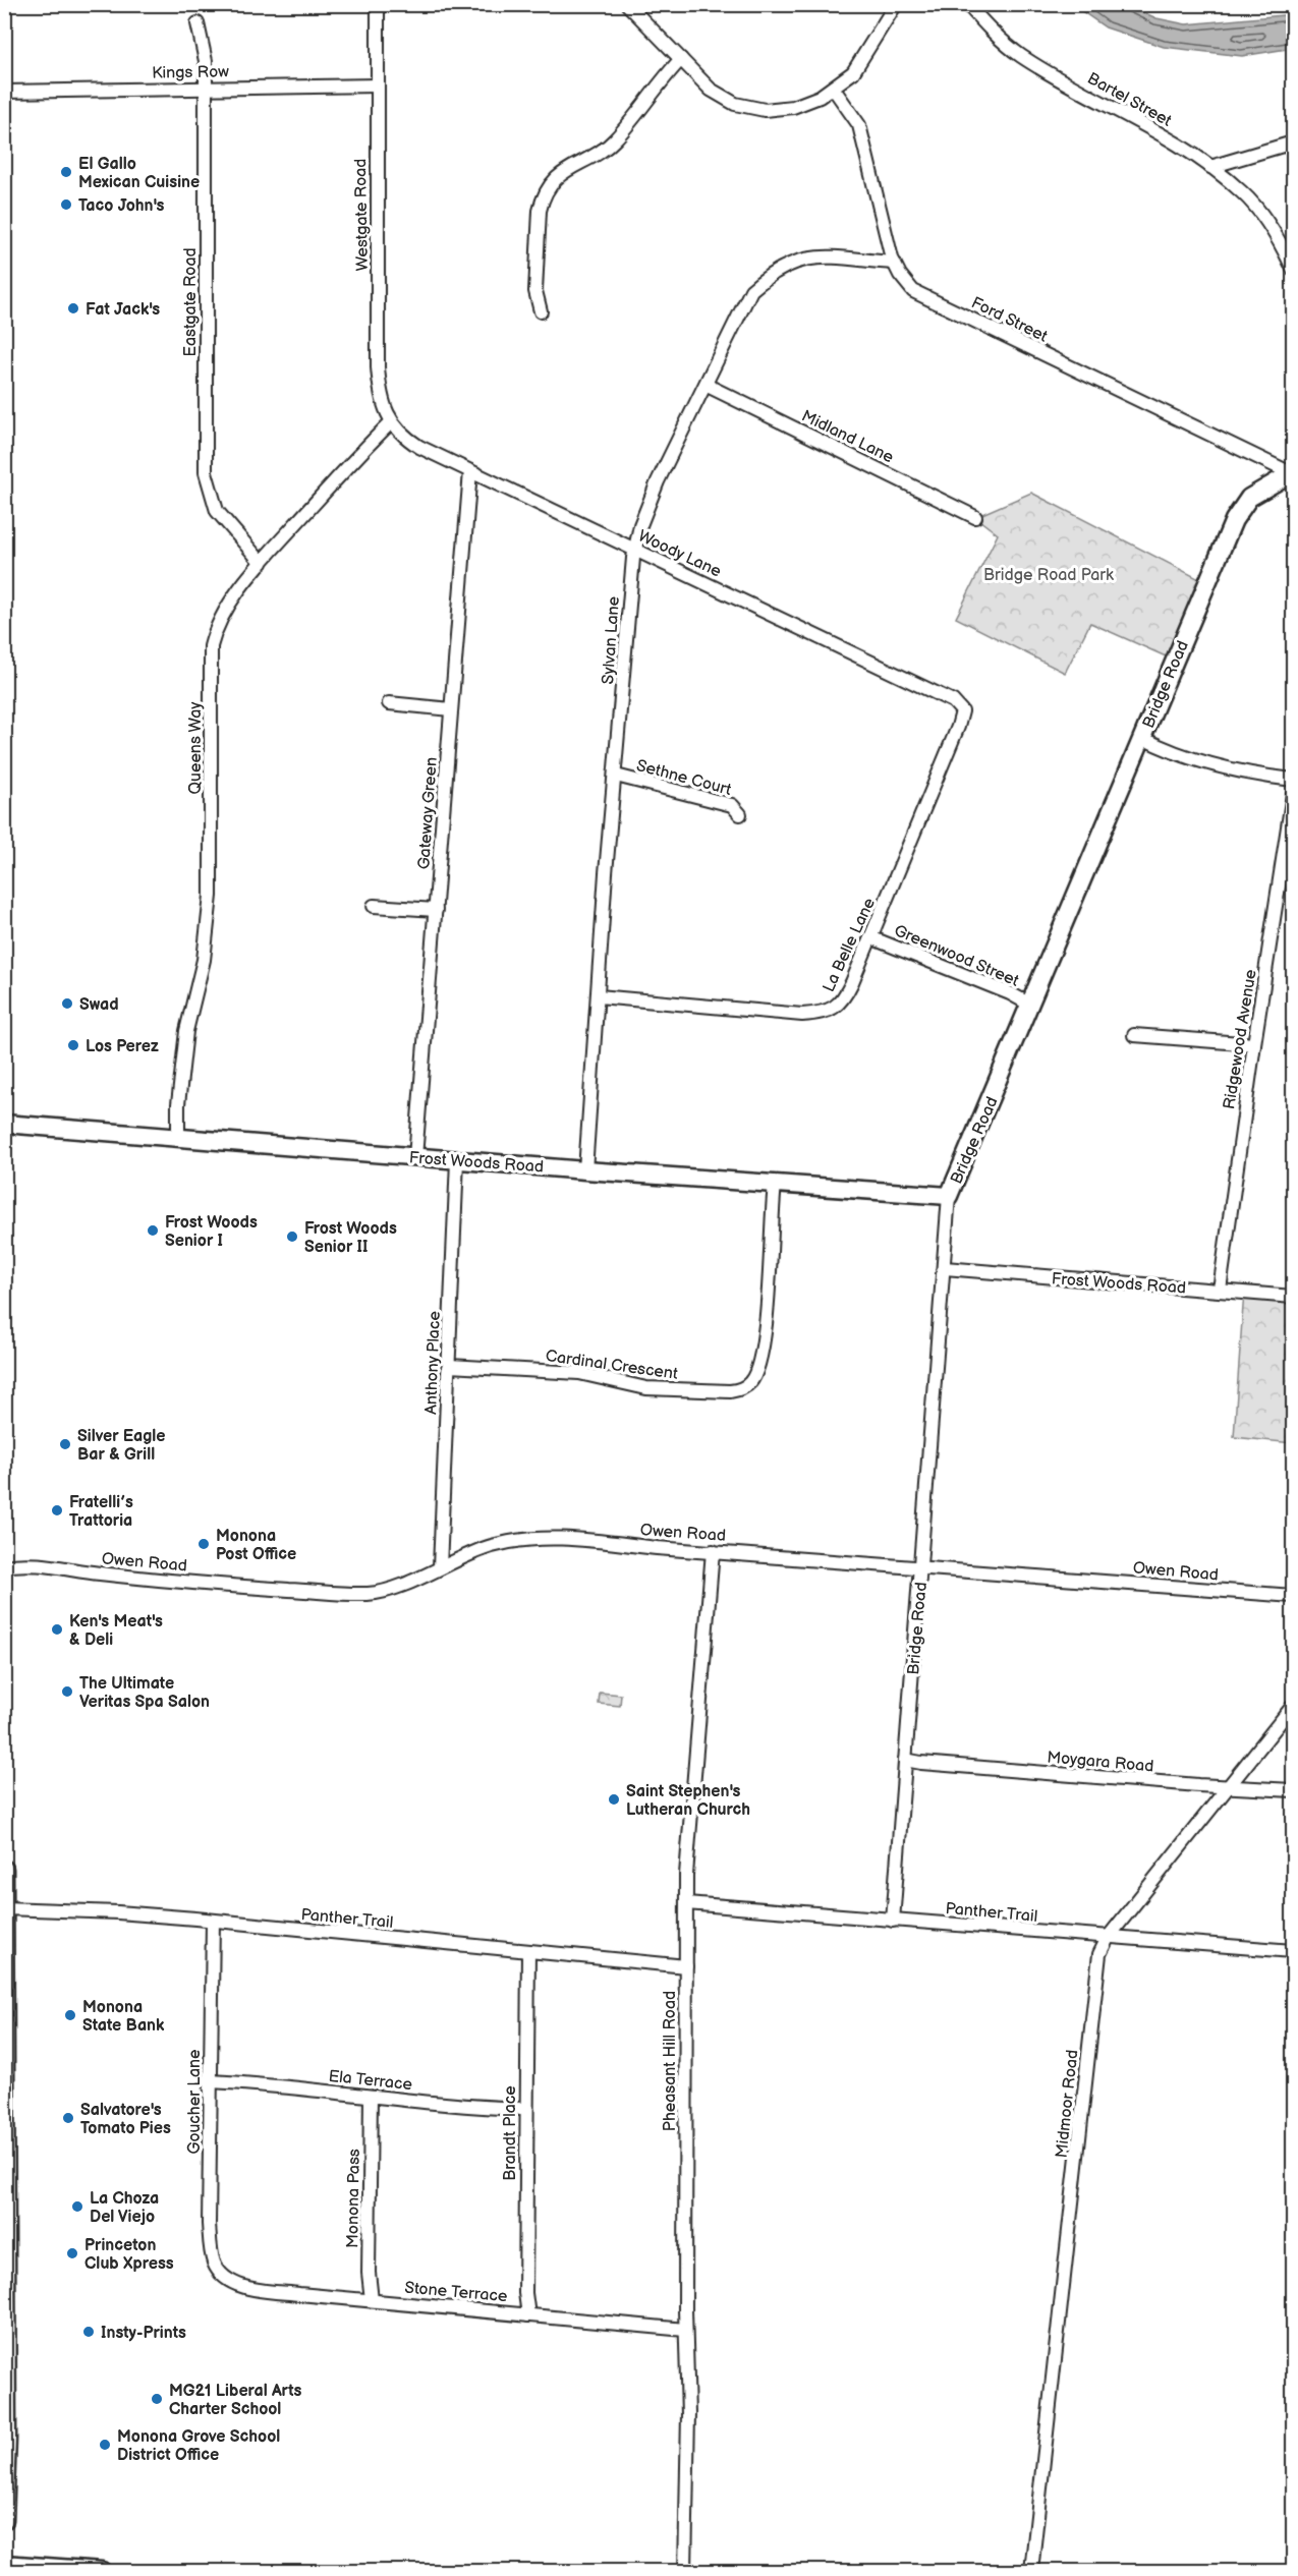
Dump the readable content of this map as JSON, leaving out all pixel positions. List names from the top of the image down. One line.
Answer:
{"streets":{"street":["Kings Row","Bartel Street","Westgate Road","Eastgate Road","Ford Street","Midland Lane","Woody Lane","Sylvan Lane","Bridge Road","Queens Way","Sethne Court","Gateway Green","La Belle Lane","Greenwood Street","Ridgewood Avenue","Frost Woods Road","Anthony Place","Cardinal Crescent","Owen Road","Moygara Road","Panther Trail","Pheasant Hill Road","Ela Terrace","Goucher Lane","Midmoor Road","Brandt Place","Monona Pass","Stone Terrace"]},"crossings":[["Kings Row","Westgate Road"],["Kings Row","Eastgate Road"],["Westgate Road","Woody Lane"],["Westgate Road","Queens Way"],["Eastgate Road","Queens Way"],["Ford Street","Sylvan Lane"],["Ford Street","Bridge Road"],["Midland Lane","Sylvan Lane"],["Woody Lane","Sylvan Lane"],["Woody Lane","Queens Way"],["Woody Lane","Gateway Green"],["Woody Lane","La Belle Lane"],["Sylvan Lane","Sethne Court"],["Sylvan Lane","La Belle Lane"],["Sylvan Lane","Frost Woods Road"],["Bridge Road","Greenwood Street"],["Bridge Road","Frost Woods Road"],["Bridge Road","Owen Road"],["Bridge Road","Moygara Road"],["Bridge Road","Panther Trail"],["Queens Way","Frost Woods Road"],["Gateway Green","Frost Woods Road"],["La Belle Lane","Greenwood Street"],["Ridgewood Avenue","Frost Woods Road"],["Frost Woods Road","Anthony Place"],["Frost Woods Road","Cardinal Crescent"],["Anthony Place","Cardinal Crescent"],["Anthony Place","Owen Road"],["Owen Road","Pheasant Hill Road"],["Moygara Road","Midmoor Road"],["Panther Trail","Pheasant Hill Road"],["Panther Trail","Goucher Lane"],["Panther Trail","Midmoor Road"],["Panther Trail","Brandt Place"],["Pheasant Hill Road","Stone Terrace"],["Ela Terrace","Goucher Lane"],["Ela Terrace","Brandt Place"],["Ela Terrace","Monona Pass"],["Goucher Lane","Stone Terrace"],["Brandt Place","Stone Terrace"],["Monona Pass","Stone Terrace"]],"parks":["Bridge Road Park"],"places":["El Gallo Mexican Cuisine","Taco John's","Fat Jack's","Swad","Los Perez","Frost Woods Senior I","Frost Woods Senior II","Silver Eagle Bar & Grill","Fratelli’s Trattoria","Monona Post Office","Ken's Meat's & Deli","The Ultimate Veritas Spa Salon","Saint Stephen's Lutheran Church","Monona State Bank","Salvatore's Tomato Pies","La Choza Del Viejo","Princeton Club Xpress","Insty-Prints","MG21 Liberal Arts Charter School","Monona Grove School District Office"]}
